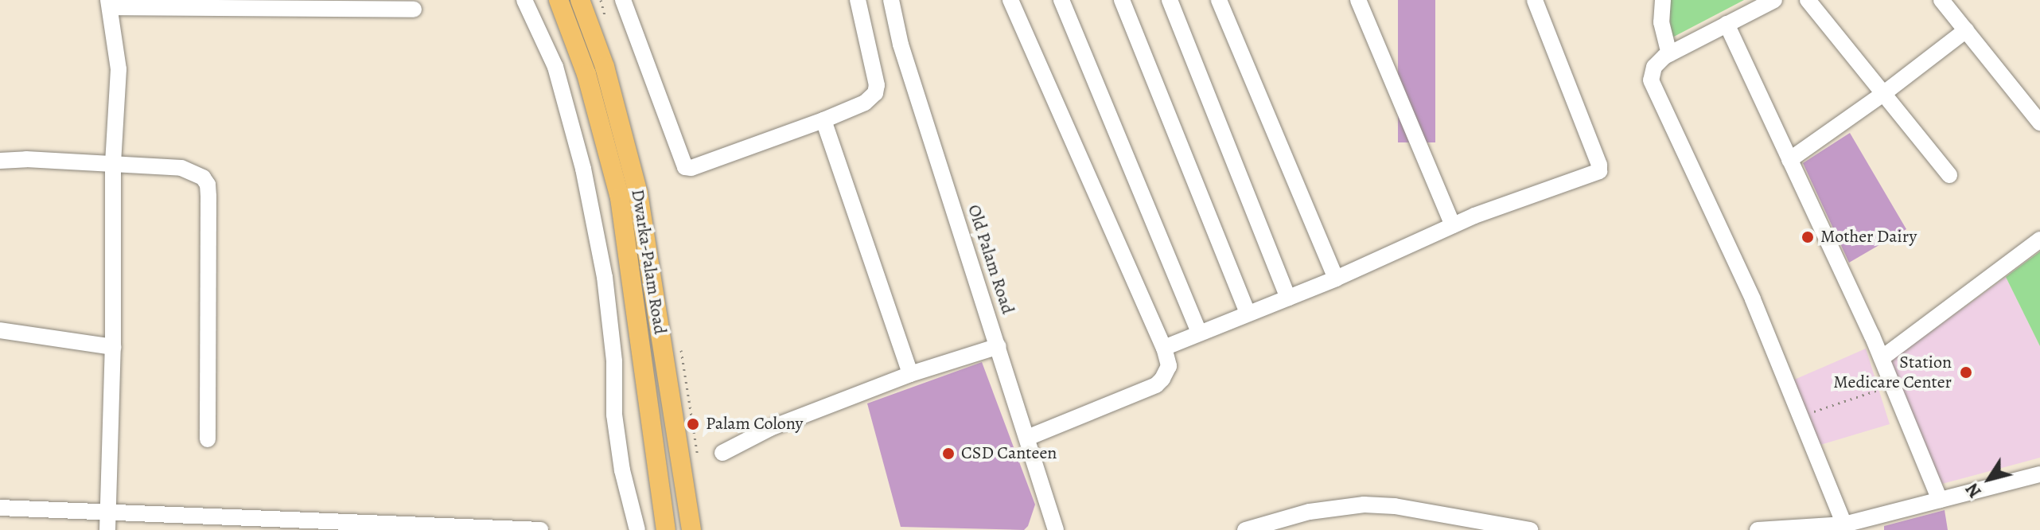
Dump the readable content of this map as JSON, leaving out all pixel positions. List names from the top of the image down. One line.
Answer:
{"streets":{"main road":["Dwarka-Palam Road"],"street":["Old Palam Road"]},"places":["Mother Dairy","Station Medicare Center","Palam Colony","CSD Canteen"],"north":"bottom left"}
